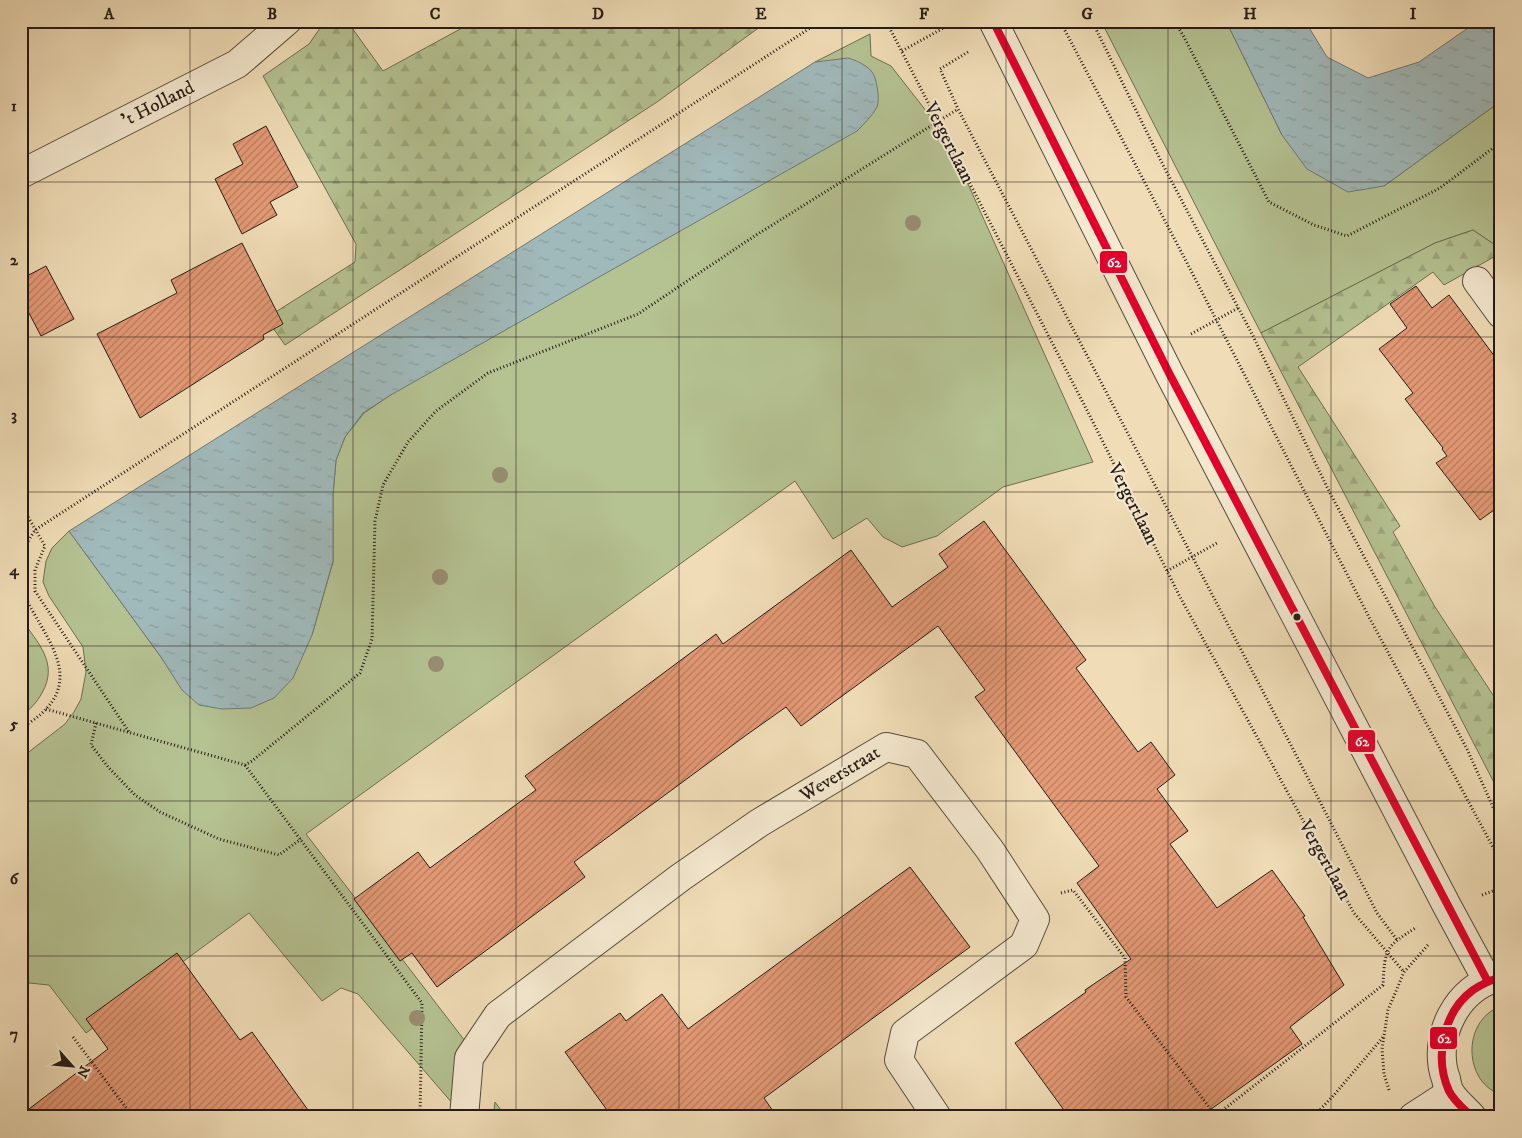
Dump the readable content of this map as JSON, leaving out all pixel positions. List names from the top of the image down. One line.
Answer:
{"streets":{"street":["'t Holland","Weverstraat"],"path":["Vergertlaan"]},"lines":["transit line 62"],"north":"bottom right","grid":{"columns":["A","B","C","D","E","F","G","H","I"],"rows":["1","2","3","4","5","6","7"]}}
